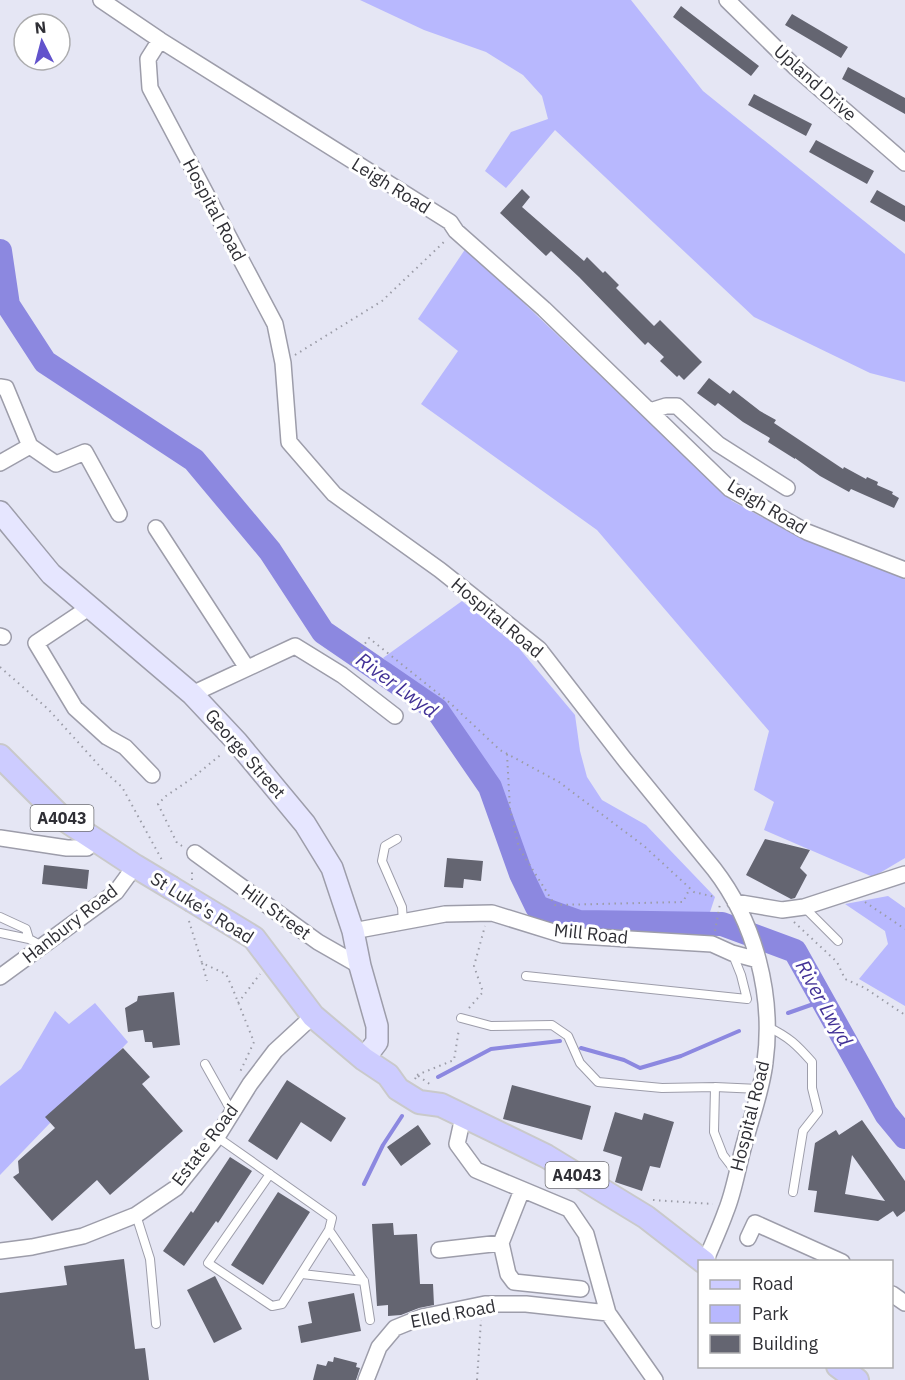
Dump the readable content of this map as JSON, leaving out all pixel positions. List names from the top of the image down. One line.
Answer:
{"streets":{"main road":["George Street","A4043","St Luke's Road"],"street":["Upland Drive","Leigh Road","Hospital Road","Hill Street","Hanbury Road","Mill Road","Estate Road","Elled Road"]},"crossings":[["Leigh Road","Hospital Road"],["Hospital Road","Mill Road"],["George Street","St Luke's Road"],["George Street","Hill Street"],["George Street","Mill Road"],["St Luke's Road","Hanbury Road"],["St Luke's Road","Estate Road"]],"water":["River Lwyd"],"legend":["Road","Park","Building"],"north":"top"}
